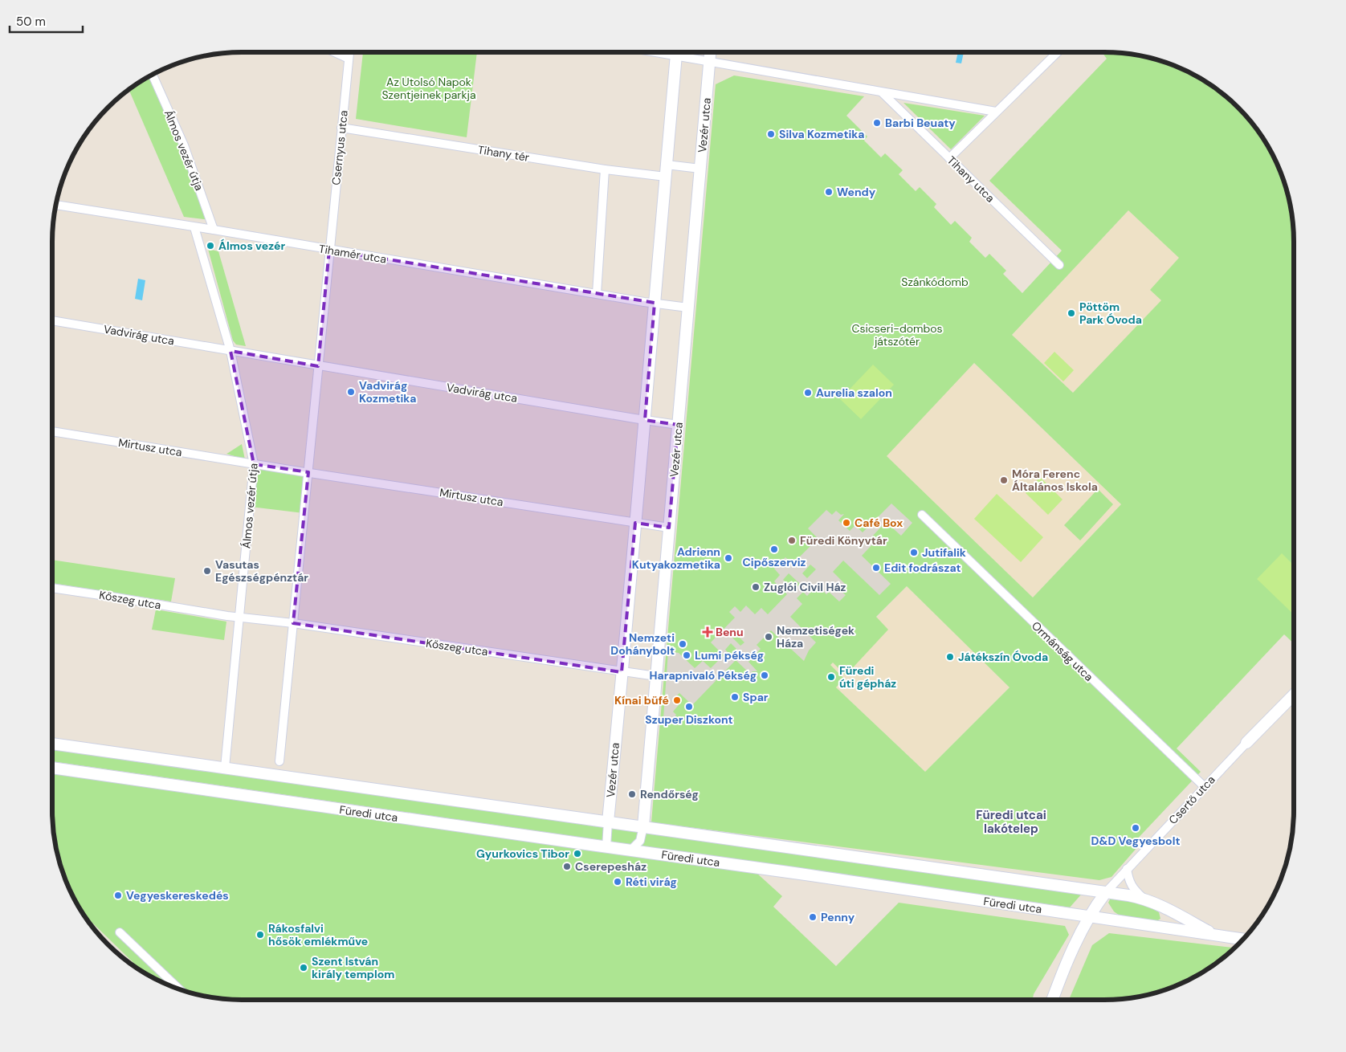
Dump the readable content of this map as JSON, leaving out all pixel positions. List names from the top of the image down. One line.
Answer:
{"streets":{"main road":["Vezér utca","Csertő utca","Füredi utca"],"street":["Csernyus utca","Álmos vezér útja","Tihany tér","Tihany utca","Tihamér utca","Vadvirág utca","Mirtusz utca","Kőszeg utca","Ormánság utca"]},"crossings":[["Vezér utca","Tihany tér"],["Vezér utca","Tihamér utca"],["Vezér utca","Vadvirág utca"],["Vezér utca","Mirtusz utca"],["Vezér utca","Kőszeg utca"],["Vezér utca","Füredi utca"],["Csernyus utca","Tihany tér"],["Csernyus utca","Tihamér utca"],["Álmos vezér útja","Tihamér utca"],["Álmos vezér útja","Vadvirág utca"],["Álmos vezér útja","Mirtusz utca"],["Álmos vezér útja","Kőszeg utca"],["Álmos vezér útja","Füredi utca"],["Ormánság utca","Csertő utca"],["Csertő utca","Füredi utca"]],"districts":["Füredi utcai lakótelep"],"parks":["Az Utolsó Napok Szentjeinek parkja","Szánkódomb","Csicseri-dombos játszótér"],"places":{"other":["Barbi Beuaty","Silva Kozmetika","Wendy","Álmos vezér","Pöttöm Park Óvoda","Vadvirág Kozmetika","Aurelia szalon","Móra Ferenc Általános Iskola","Café Box","Füredi Könyvtár","Cipőszerviz","Jutifalik","Adrienn Kutyakozmetika","Edit fodrászat","Vasutas Egészségpénztár","Zuglói Civil Ház","Nemzetiségek Háza","Nemzeti Dohánybolt","Lumi pékség","Játékszín Óvoda","Harapnivaló Pékség","Füredi úti gépház","Spar","Kínai büfé","Szuper Diszkont","Rendőrség","D&D Vegyesbolt","Gyurkovics Tibor","Cserepesház","Réti virág","Vegyeskereskedés","Penny","Rákosfalvi hősök emlékműve","Szent István király templom"],"health":["Benu"]},"scale_bar":"50 m"}
